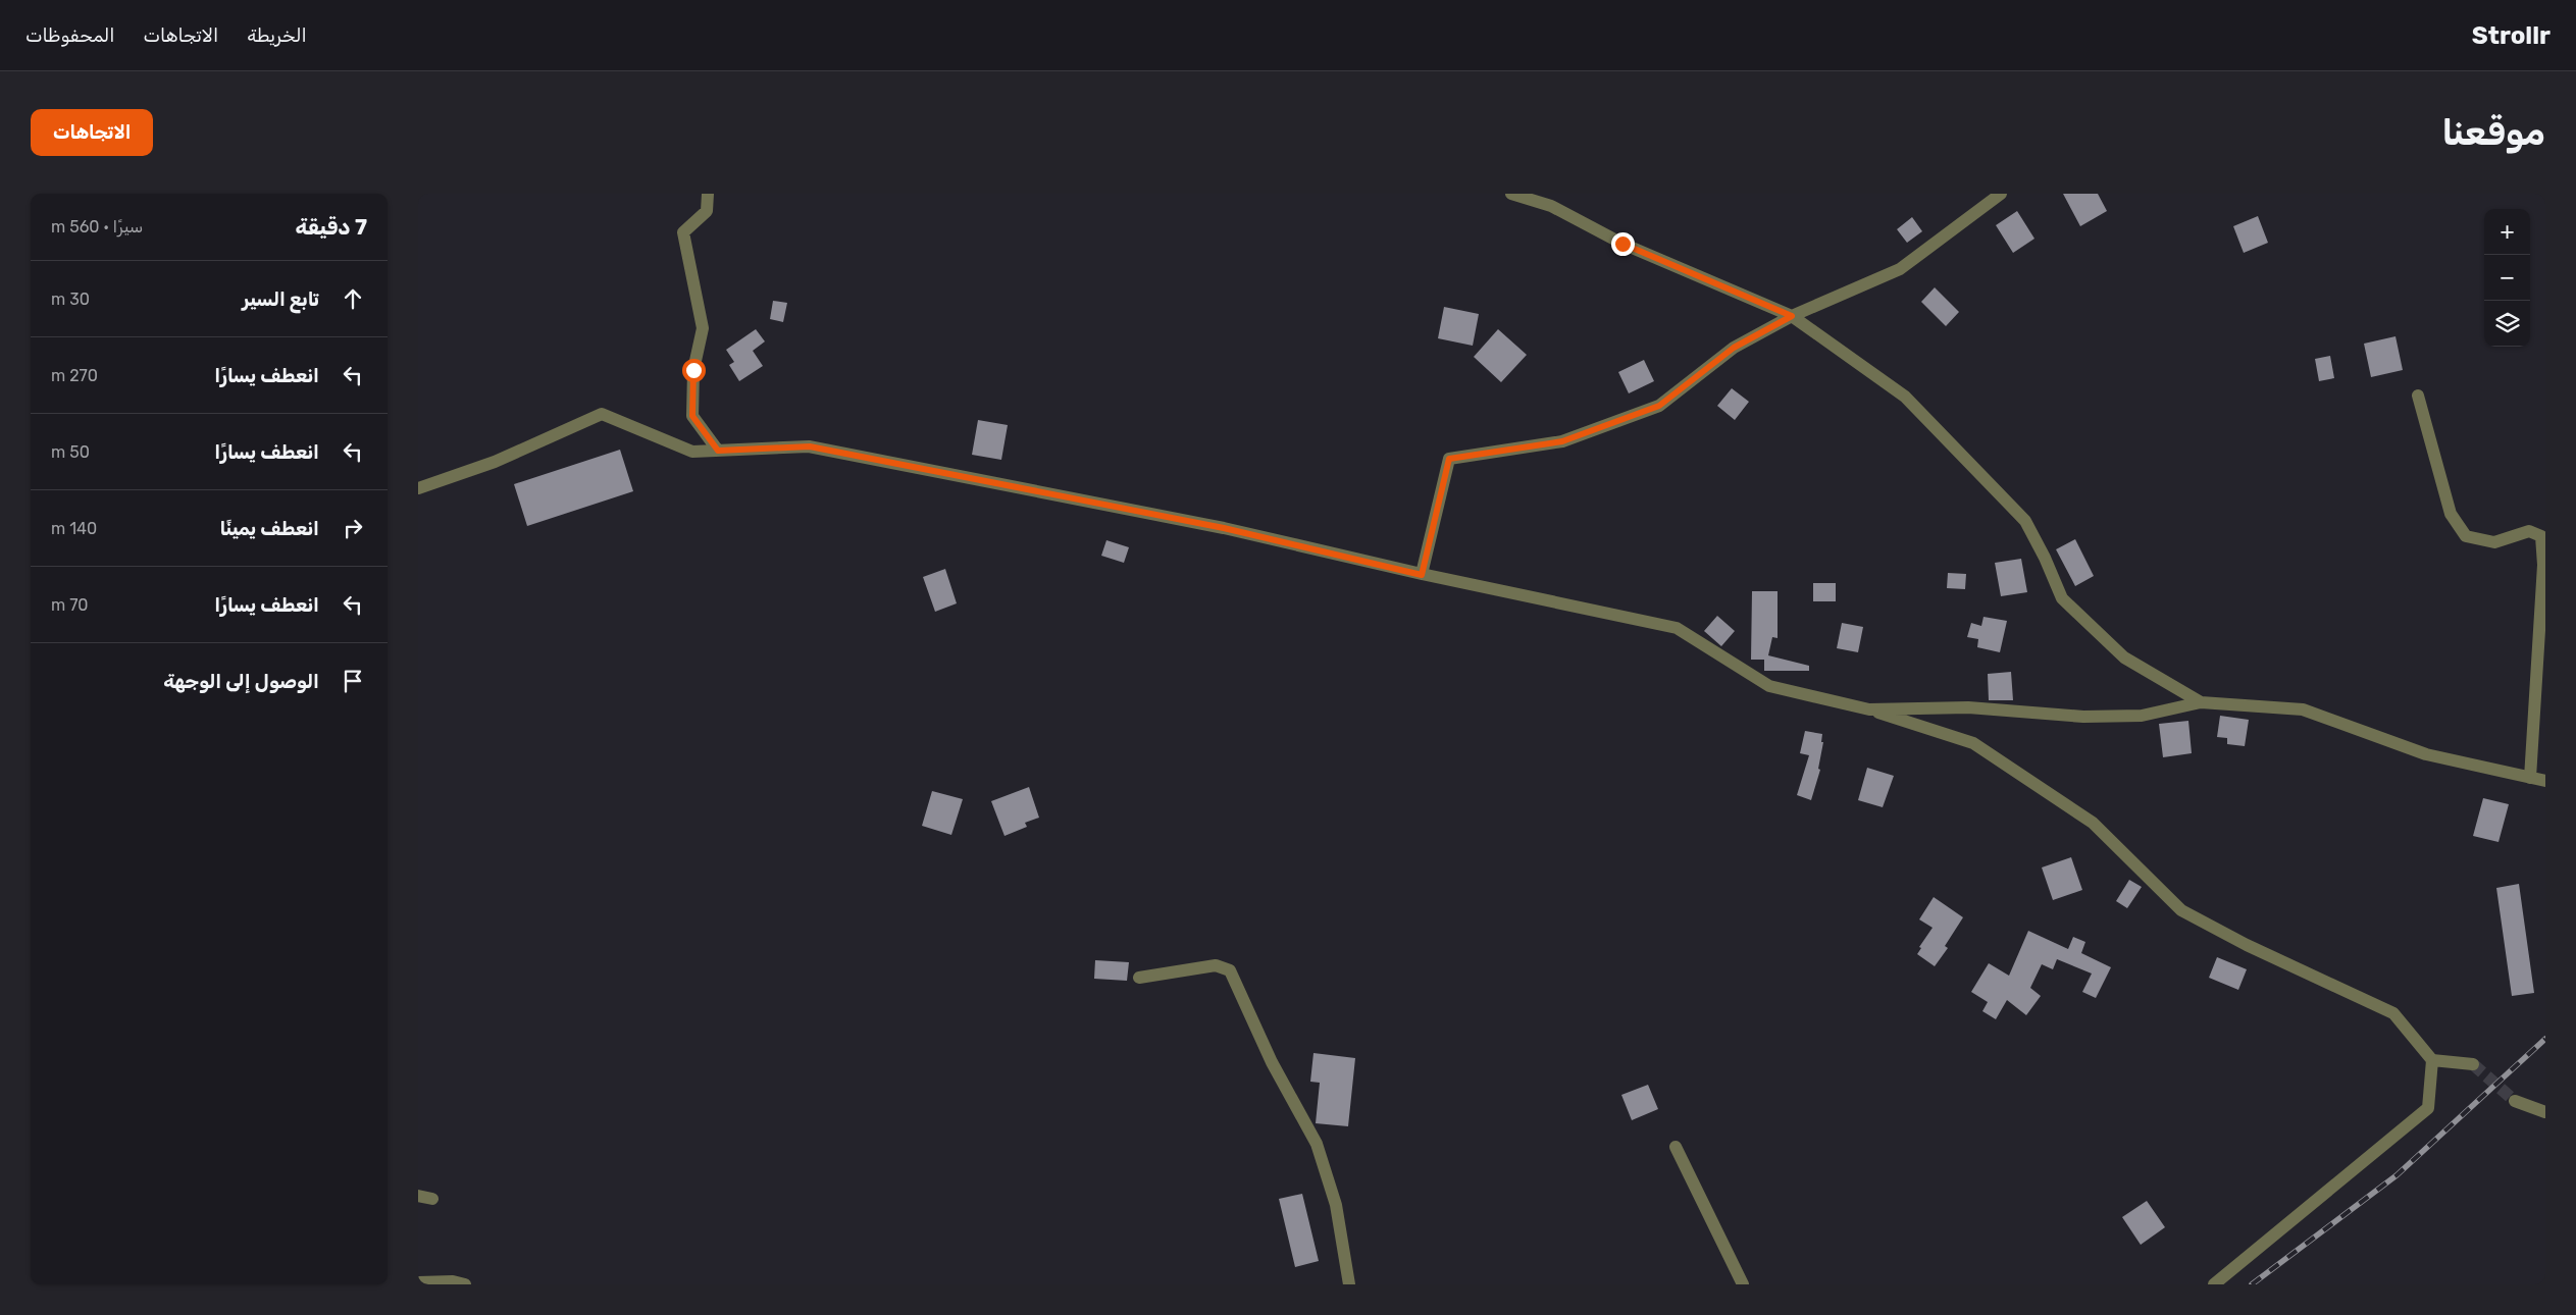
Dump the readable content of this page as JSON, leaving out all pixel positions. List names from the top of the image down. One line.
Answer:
{"page":{"header":"Strollr","nav":["الخريطة","الاتجاهات","المحفوظات"],"buttons":"الاتجاهات","title":"موقعنا","heading":["7 دقيقة","سيرًا · 560 m"],"map_buttons":["+","−"],"list":[["تابع السير","30 m"],["انعطف يسارًا","270 m"],["انعطف يسارًا","50 m"],["انعطف يمينًا","140 m"],["انعطف يسارًا","70 m"],"الوصول إلى الوجهة"]}}
